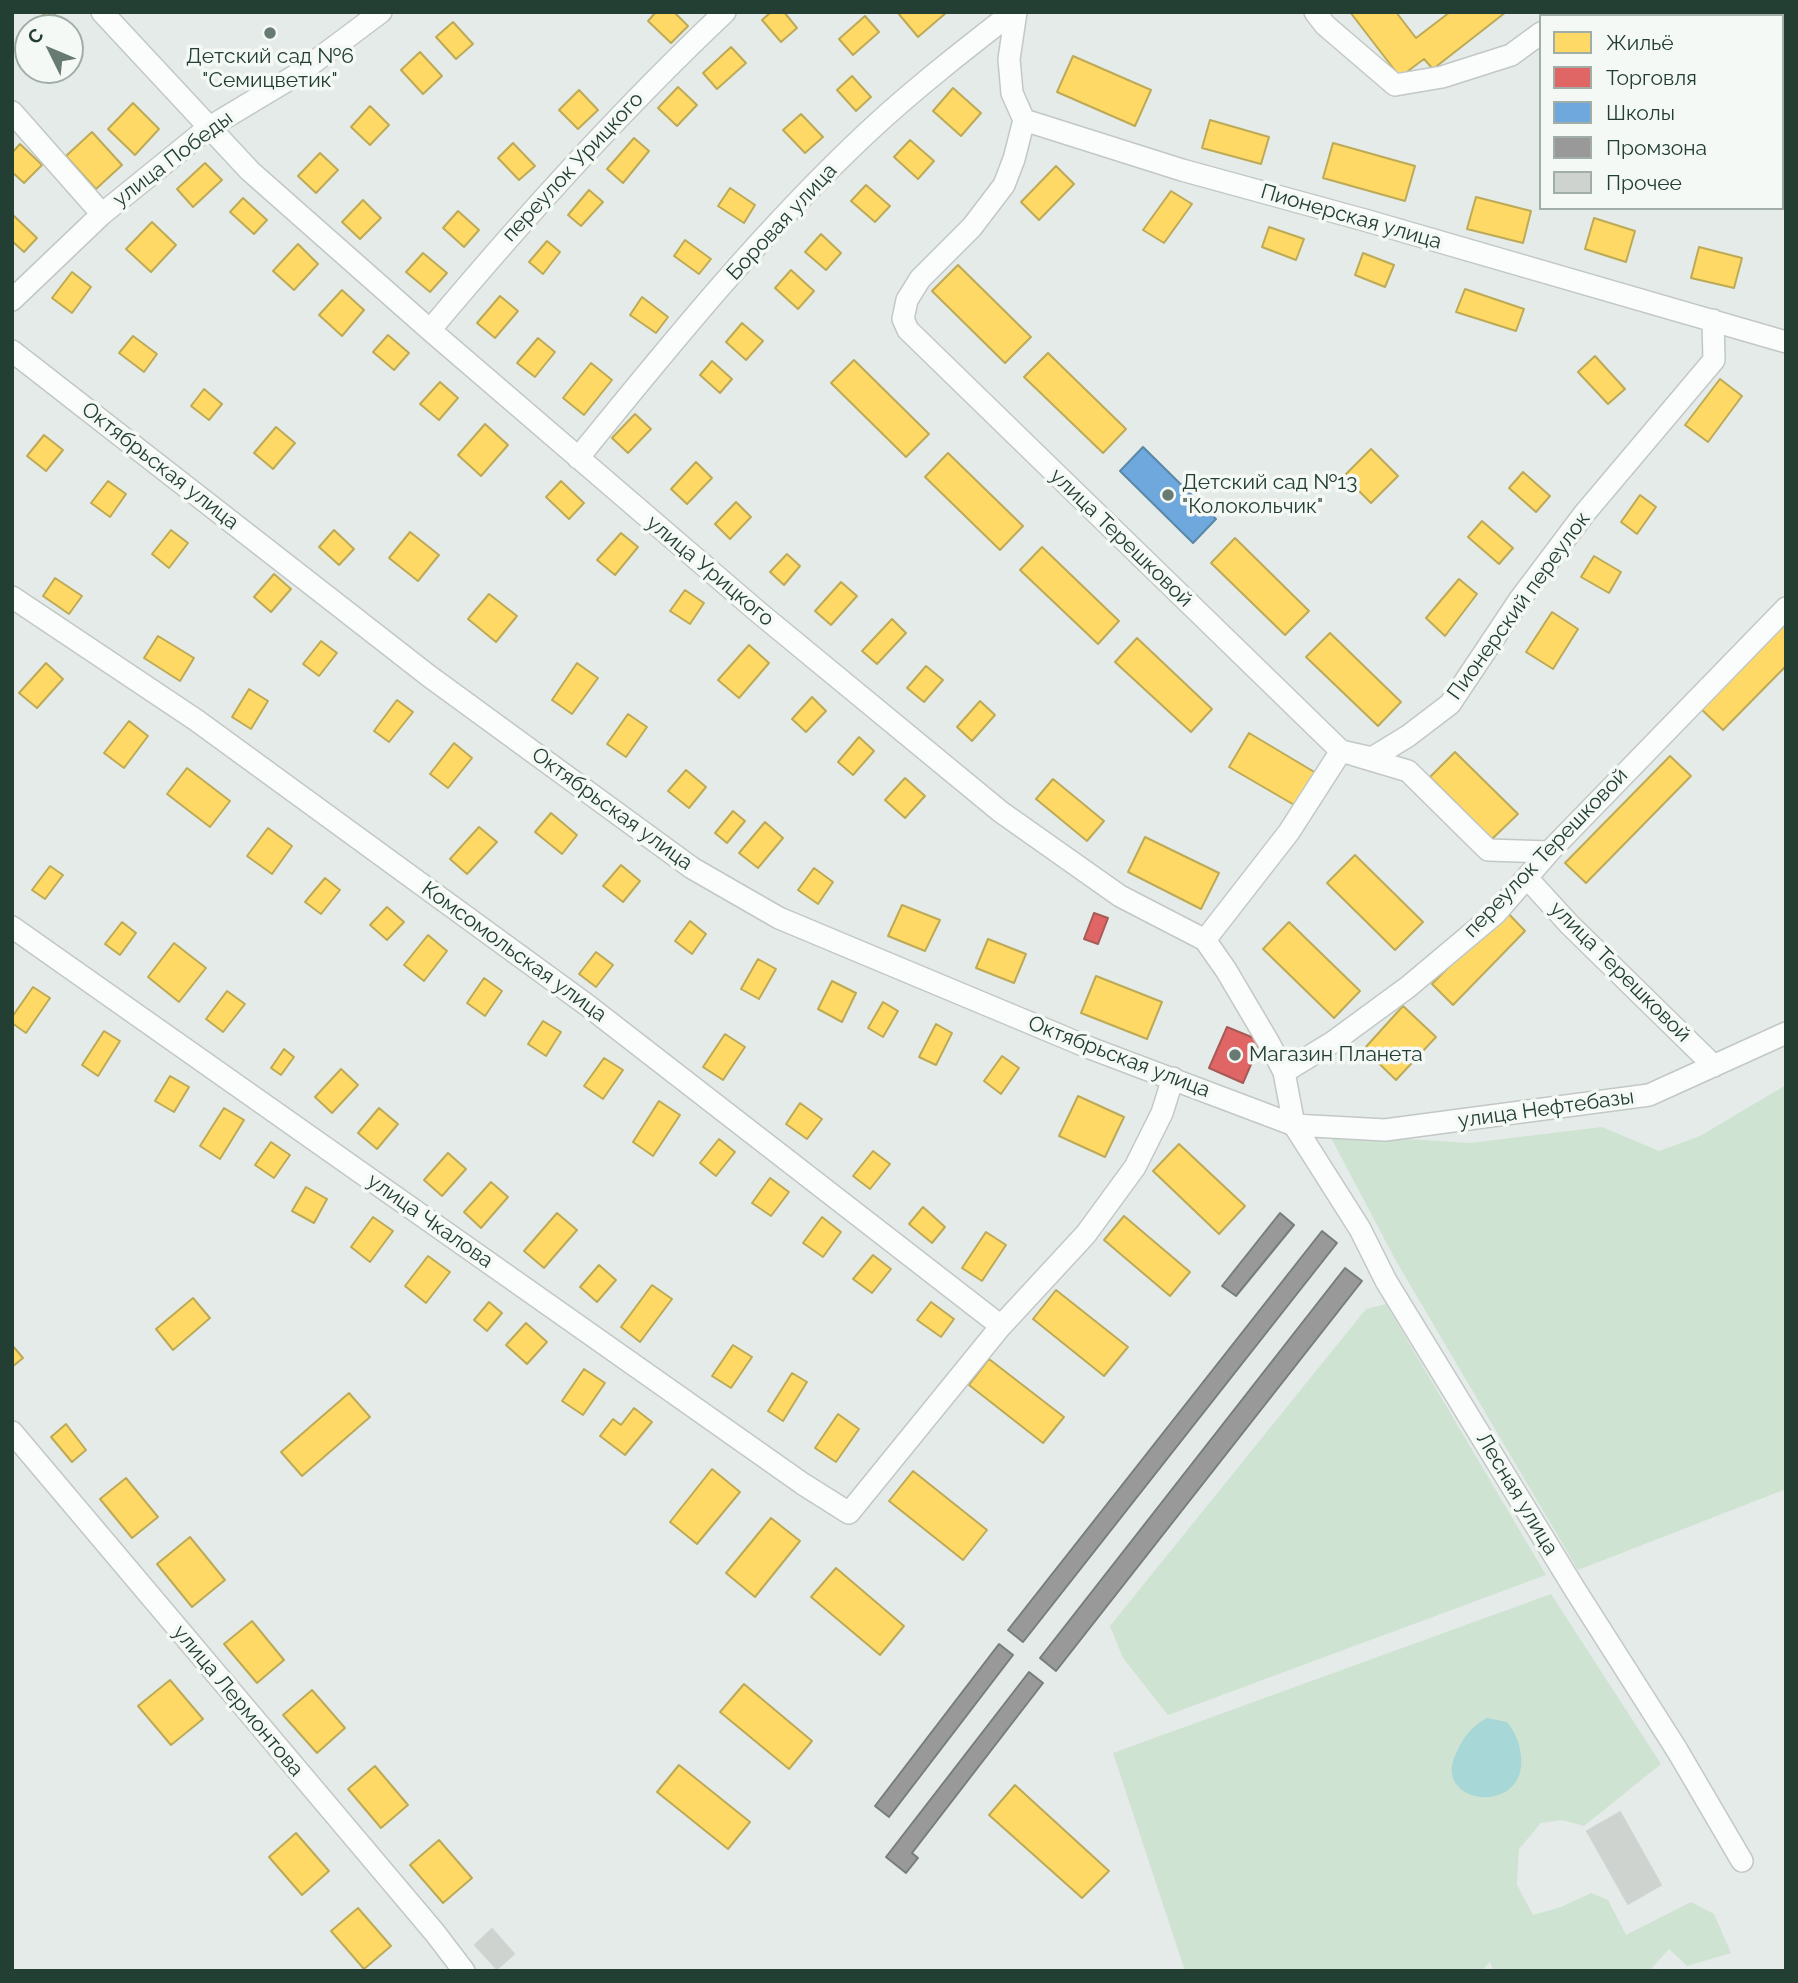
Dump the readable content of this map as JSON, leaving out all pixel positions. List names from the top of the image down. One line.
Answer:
{"streets":{"street":["улица Победы","переулок Урицкого","Пионерская улица","Боровая улица","Октябрьская улица","улица Терешковой","улица Урицкого","Пионерский переулок","переулок Терешковой","Комсомольская улица","улица Нефтебазы","улица Чкалова","Лесная улица","улица Лермонтова"]},"crossings":[["улица Победы","улица Урицкого"],["переулок Урицкого","улица Урицкого"],["Пионерская улица","улица Терешковой"],["Пионерская улица","Пионерский переулок"],["Боровая улица","улица Урицкого"],["Октябрьская улица","улица Урицкого"],["Октябрьская улица","улица Нефтебазы"],["Октябрьская улица","Лесная улица"],["улица Терешковой","Пионерский переулок"],["улица Терешковой","переулок Терешковой"],["улица Терешковой","улица Нефтебазы"],["улица Урицкого","переулок Терешковой"],["улица Урицкого","улица Нефтебазы"],["улица Урицкого","Лесная улица"],["Комсомольская улица","улица Чкалова"],["улица Нефтебазы","Лесная улица"]],"places":["Детский сад №6 \"Семицветик\"","Детский сад №13 \"Колокольчик\"","Магазин Планета"],"legend":["Жильё","Торговля","Школы","Промзона","Прочее"],"north":"top left"}
